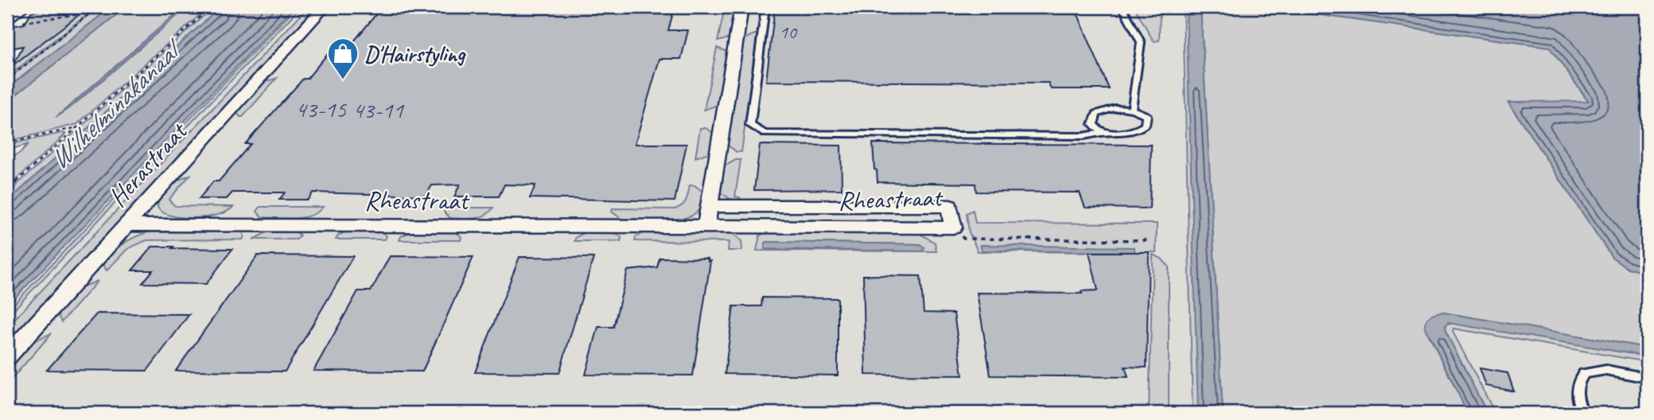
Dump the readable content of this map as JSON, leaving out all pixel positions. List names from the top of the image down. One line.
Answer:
{"streets":{"street":["Herastraat","Rheastraat"]},"crossings":[["Herastraat","Rheastraat"]],"water":["Wilhelminakanaal"],"places":{"shop":["D'Hairstyling"]},"house_numbers":["10","43-15","43-11"]}
